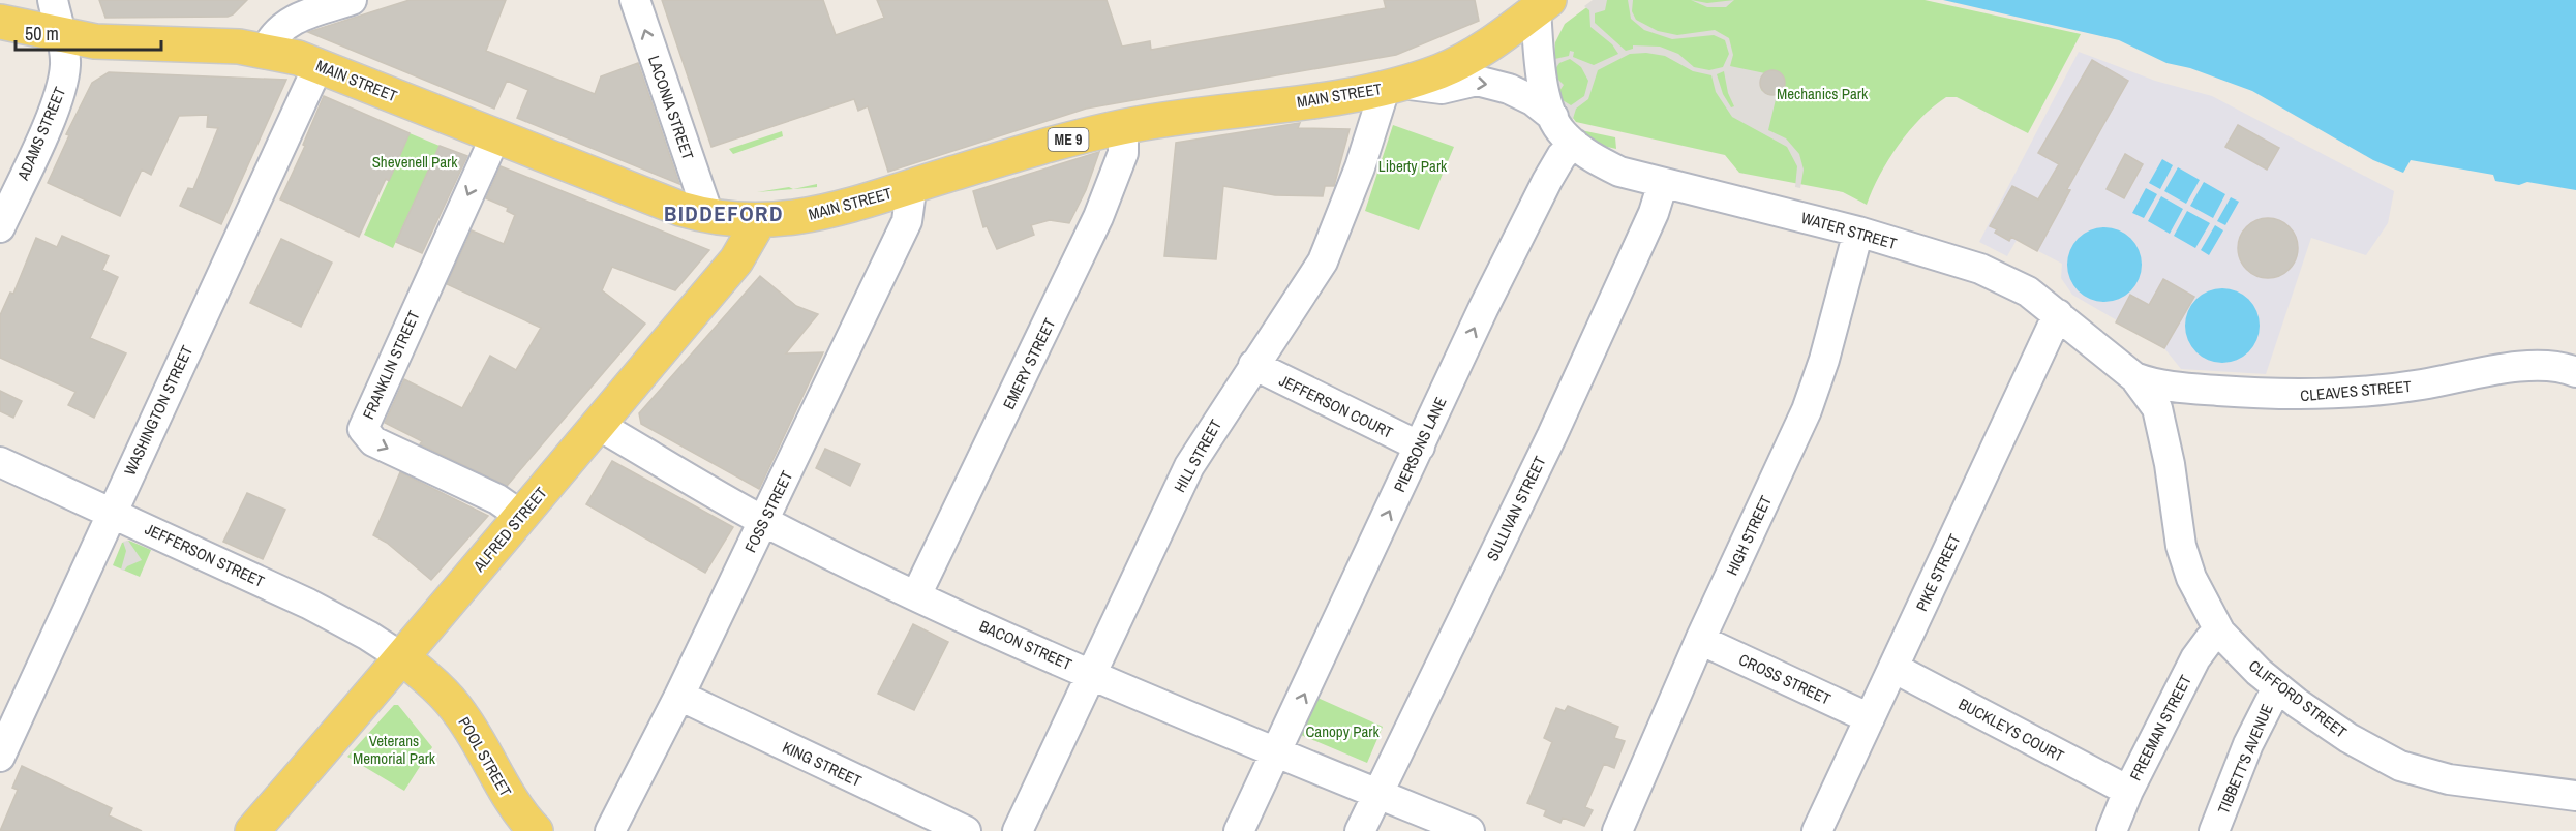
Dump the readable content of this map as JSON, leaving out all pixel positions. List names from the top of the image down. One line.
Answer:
{"streets":{"main road":["MAIN STREET","ME 9","ALFRED STREET","POOL STREET"],"street":["LACONIA STREET","ADAMS STREET","WATER STREET","EMERY STREET","FRANKLIN STREET","CLEAVES STREET","JEFFERSON COURT","WASHINGTON STREET","PIERSONS LANE","HILL STREET","SULLIVAN STREET","FOSS STREET","HIGH STREET","JEFFERSON STREET","PIKE STREET","BACON STREET","CROSS STREET","CLIFFORD STREET","FREEMAN STREET","BUCKLEYS COURT","TIBBETT'S AVENUE","KING STREET"]},"crossings":[["MAIN STREET","LACONIA STREET"],["MAIN STREET","ADAMS STREET"],["MAIN STREET","EMERY STREET"],["MAIN STREET","FRANKLIN STREET"],["MAIN STREET","WASHINGTON STREET"],["MAIN STREET","HILL STREET"],["MAIN STREET","FOSS STREET"],["MAIN STREET","ALFRED STREET"],["WATER STREET","CLEAVES STREET"],["WATER STREET","PIERSONS LANE"],["WATER STREET","SULLIVAN STREET"],["WATER STREET","HIGH STREET"],["WATER STREET","PIKE STREET"],["WATER STREET","CLIFFORD STREET"],["EMERY STREET","BACON STREET"],["FRANKLIN STREET","ALFRED STREET"],["CLEAVES STREET","CLIFFORD STREET"],["JEFFERSON COURT","PIERSONS LANE"],["JEFFERSON COURT","HILL STREET"],["WASHINGTON STREET","JEFFERSON STREET"],["PIERSONS LANE","BACON STREET"],["HILL STREET","BACON STREET"],["SULLIVAN STREET","BACON STREET"],["FOSS STREET","BACON STREET"],["FOSS STREET","KING STREET"],["ALFRED STREET","JEFFERSON STREET"],["ALFRED STREET","BACON STREET"],["ALFRED STREET","POOL STREET"],["HIGH STREET","CROSS STREET"],["JEFFERSON STREET","POOL STREET"],["PIKE STREET","CROSS STREET"],["PIKE STREET","BUCKLEYS COURT"],["CLIFFORD STREET","FREEMAN STREET"],["CLIFFORD STREET","TIBBETT'S AVENUE"],["FREEMAN STREET","BUCKLEYS COURT"]],"one_way":["LACONIA STREET","PIERSONS LANE"],"districts":["BIDDEFORD"],"parks":["Mechanics Park","Shevenell Park","Liberty Park","Canopy Park","Veterans Memorial Park"],"scale_bar":"50 m"}
